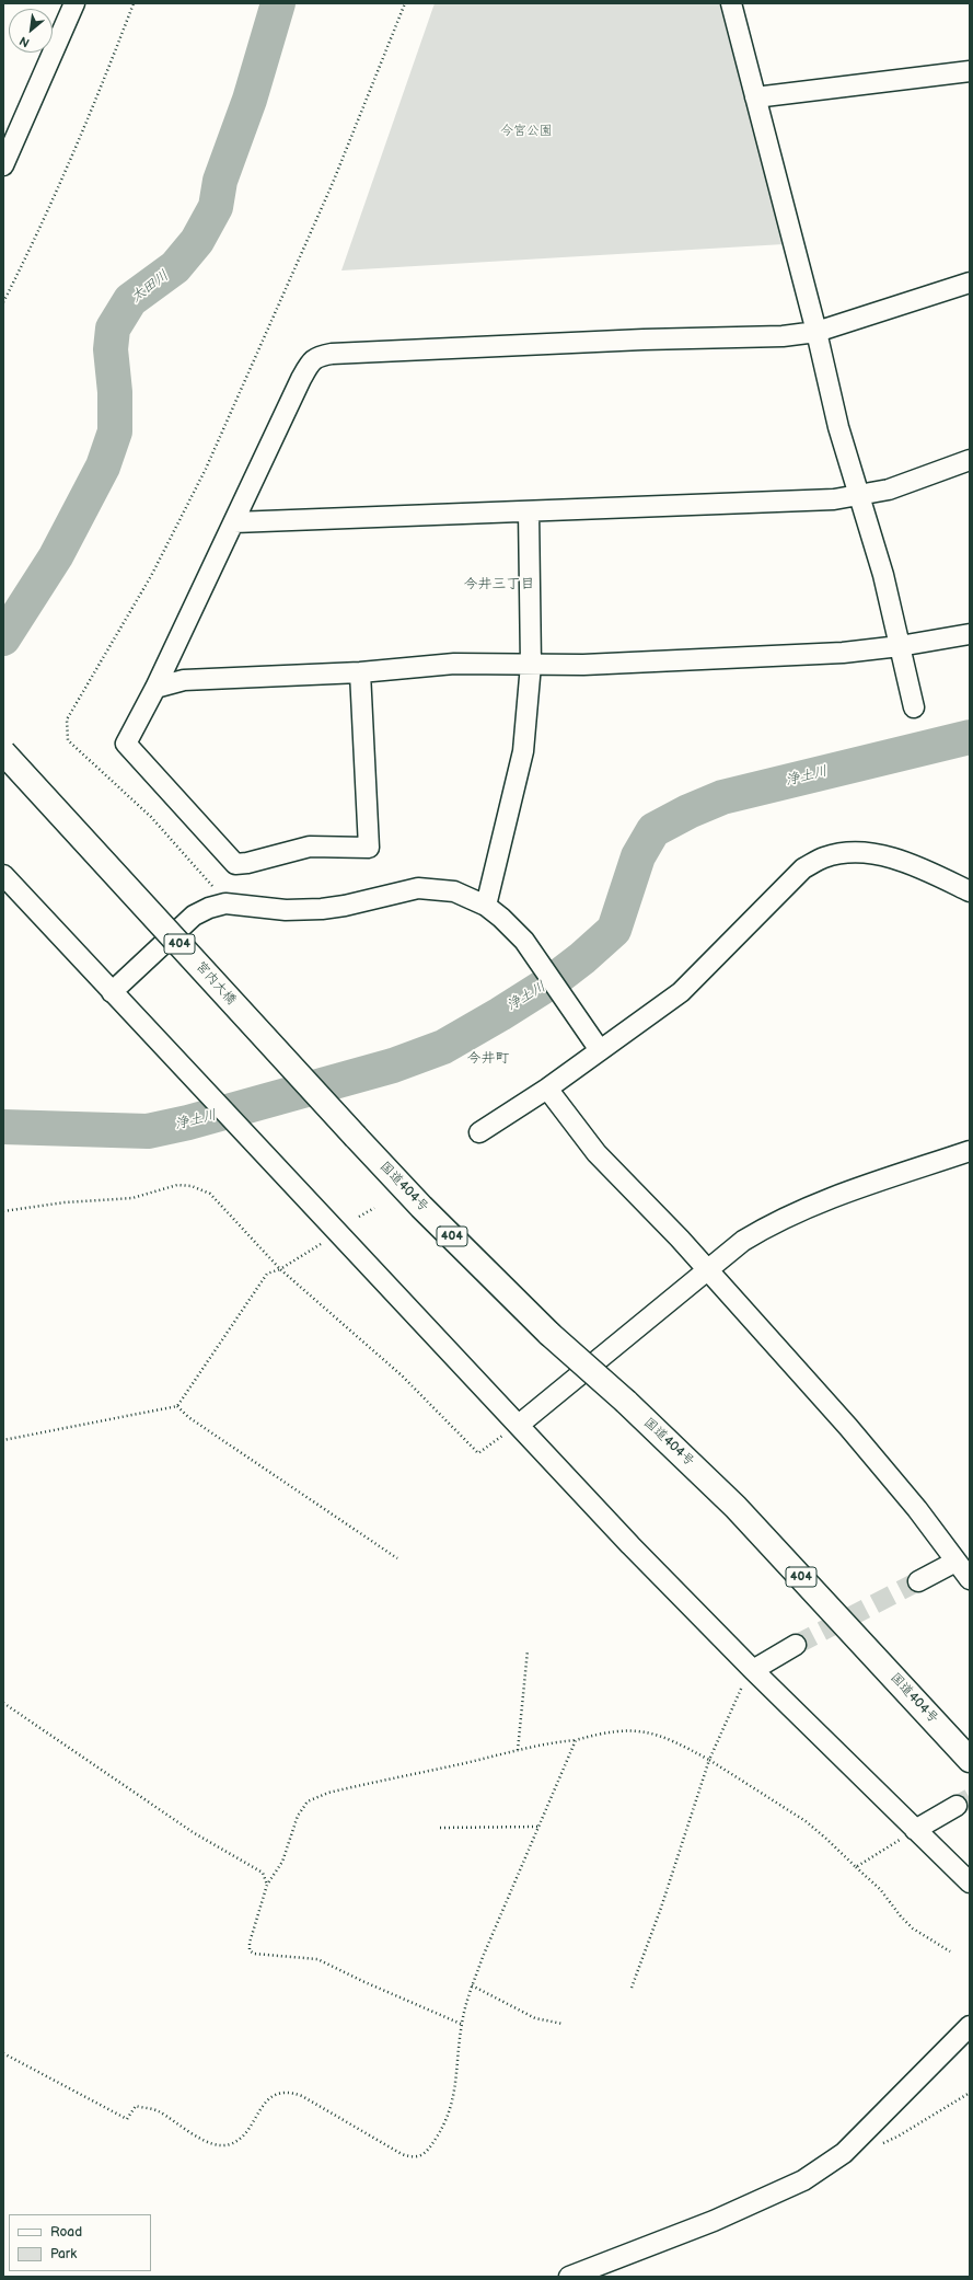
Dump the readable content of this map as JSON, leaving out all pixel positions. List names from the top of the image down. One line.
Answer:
{"streets":{"highway":["404","宮内大橋","国道404号"]},"crossings":[["宮内大橋","国道404号"]],"districts":["今井三丁目","今井町"],"water":["太田川","浄土川"],"parks":["今宮公園"],"legend":["Road","Park"],"north":"bottom left"}
